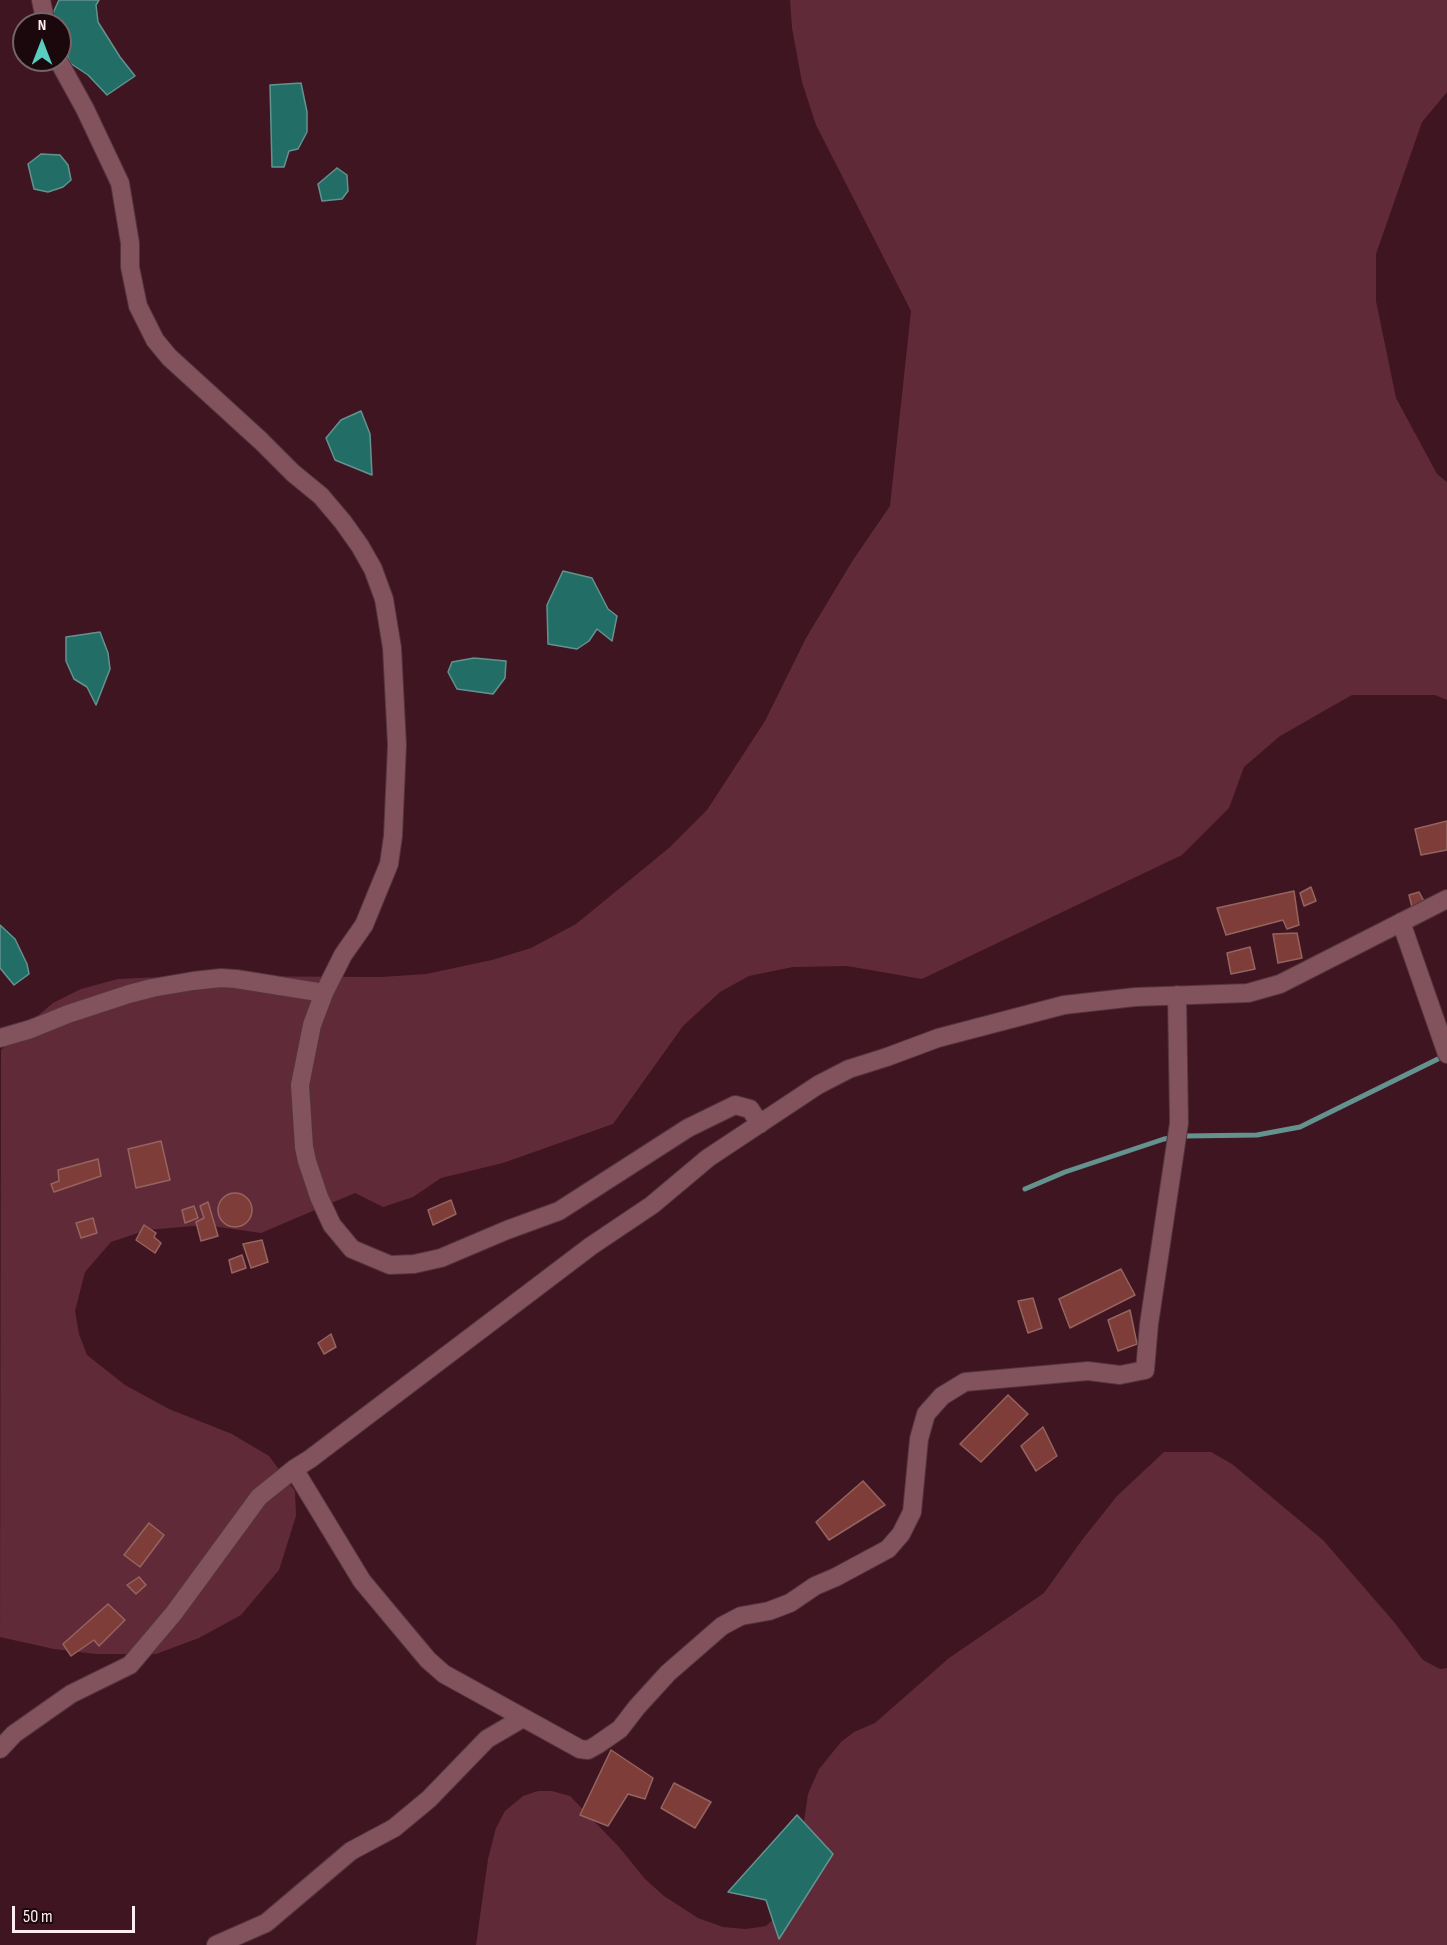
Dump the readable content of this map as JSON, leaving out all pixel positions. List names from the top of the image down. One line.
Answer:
{"scale_bar":"50 m","north":"top"}
